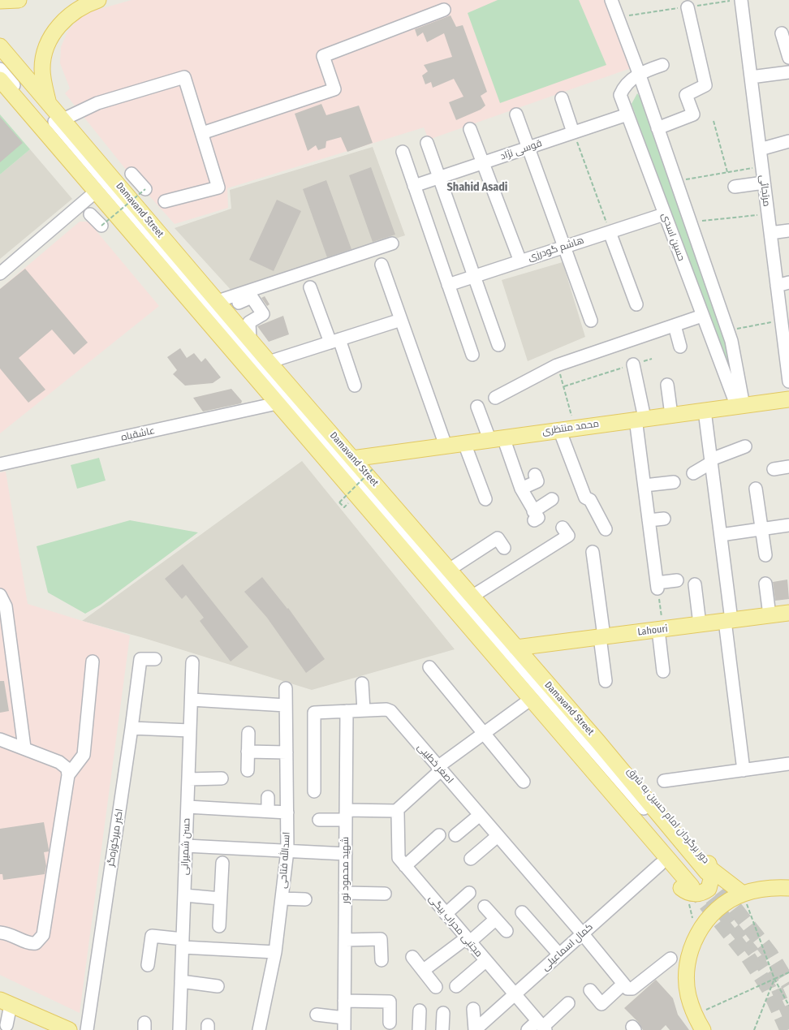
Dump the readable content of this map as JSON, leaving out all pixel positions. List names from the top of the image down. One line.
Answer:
{"streets":{"main road":["Damavand Street","محمد منتظری","Lahouri"],"street":["قوسی نژاد","مرتجائی","حسین اسدی","هاشم گودرزی","عاشقباه","اصغر خطیبی","اکبر میرکوزه‌گر","حسن شمیرانی","اسدالله فتاحی","شهید محمود نور","مجتبی محراب بیگی","کمال اسماعیلی"]},"crossings":[["قوسی نژاد","حسین اسدی"],["Damavand Street","محمد منتظری"],["Damavand Street","عاشقباه"],["Damavand Street","Lahouri"],["حسین اسدی","هاشم گودرزی"],["حسین اسدی","محمد منتظری"],["اصغر خطیبی","شهید محمود نور"],["اصغر خطیبی","کمال اسماعیلی"],["مجتبی محراب بیگی","کمال اسماعیلی"]],"districts":["Shahid Asadi"]}
